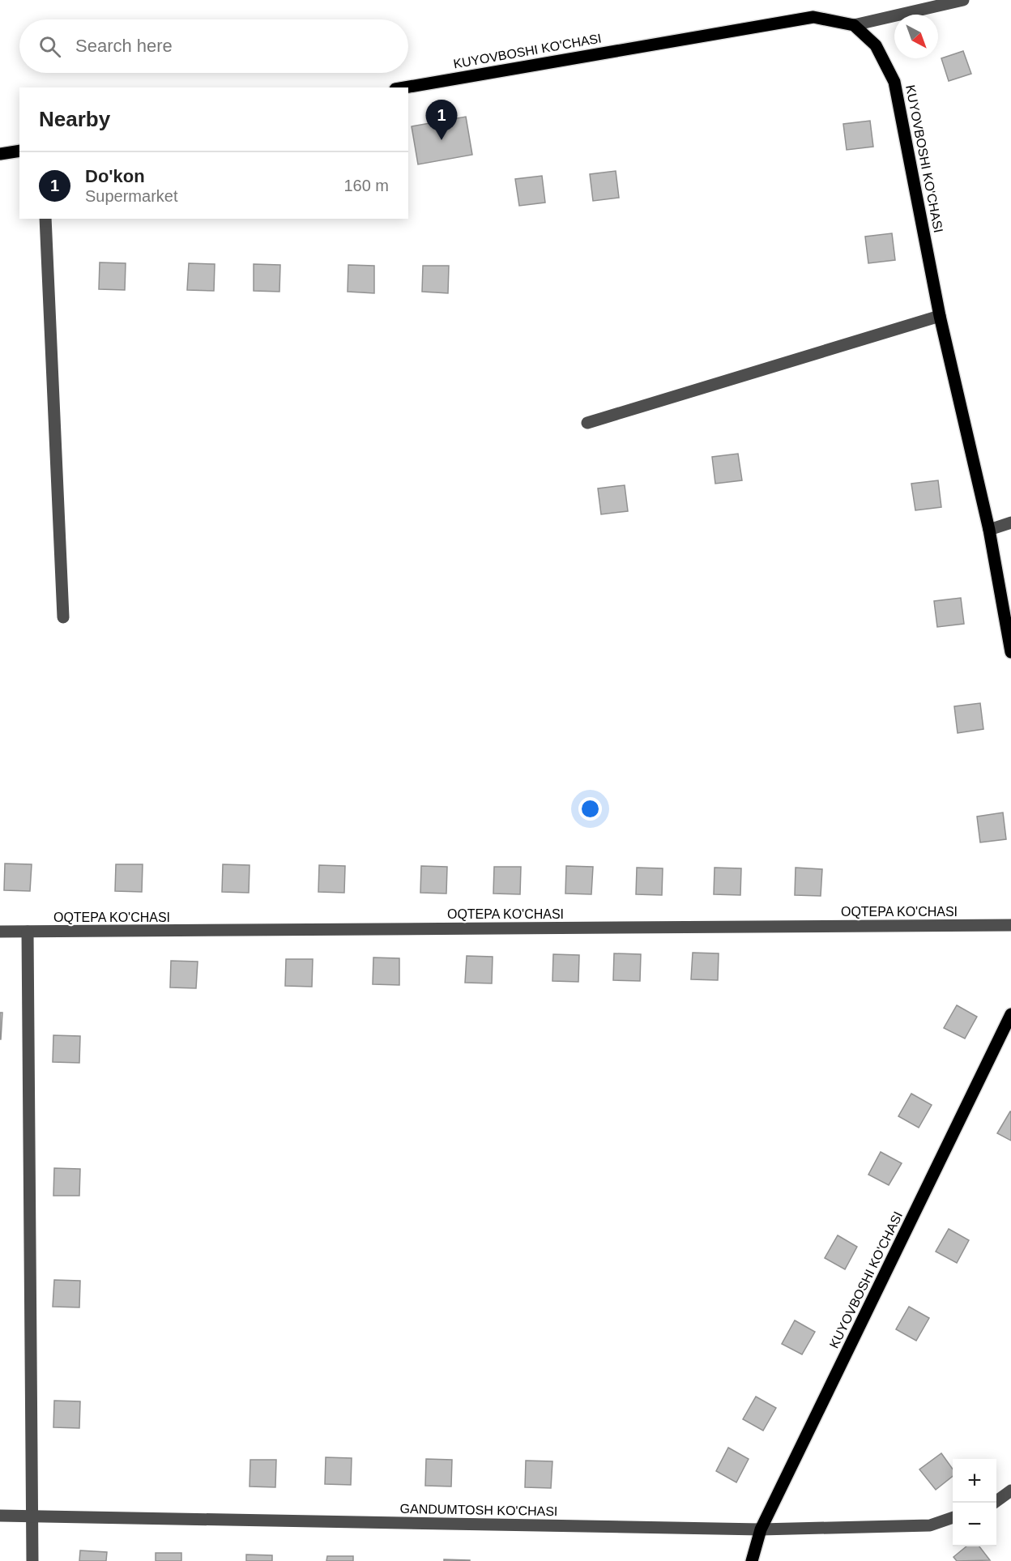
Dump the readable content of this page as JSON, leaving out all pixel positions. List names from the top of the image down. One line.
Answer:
{"streets":{"main road":["KUYOVBOSHI KO'CHASI"],"street":["OQTEPA KO'CHASI","GANDUMTOSH KO'CHASI"]},"crossings":[["KUYOVBOSHI KO'CHASI","GANDUMTOSH KO'CHASI"]],"north":"bottom right","page":{"search":"Search here","heading":"Nearby","pins":"1","list":[{"mark":"1","name":"Do'kon","note":"Supermarket","value":"160 m"}],"map_buttons":["+","−"]}}
